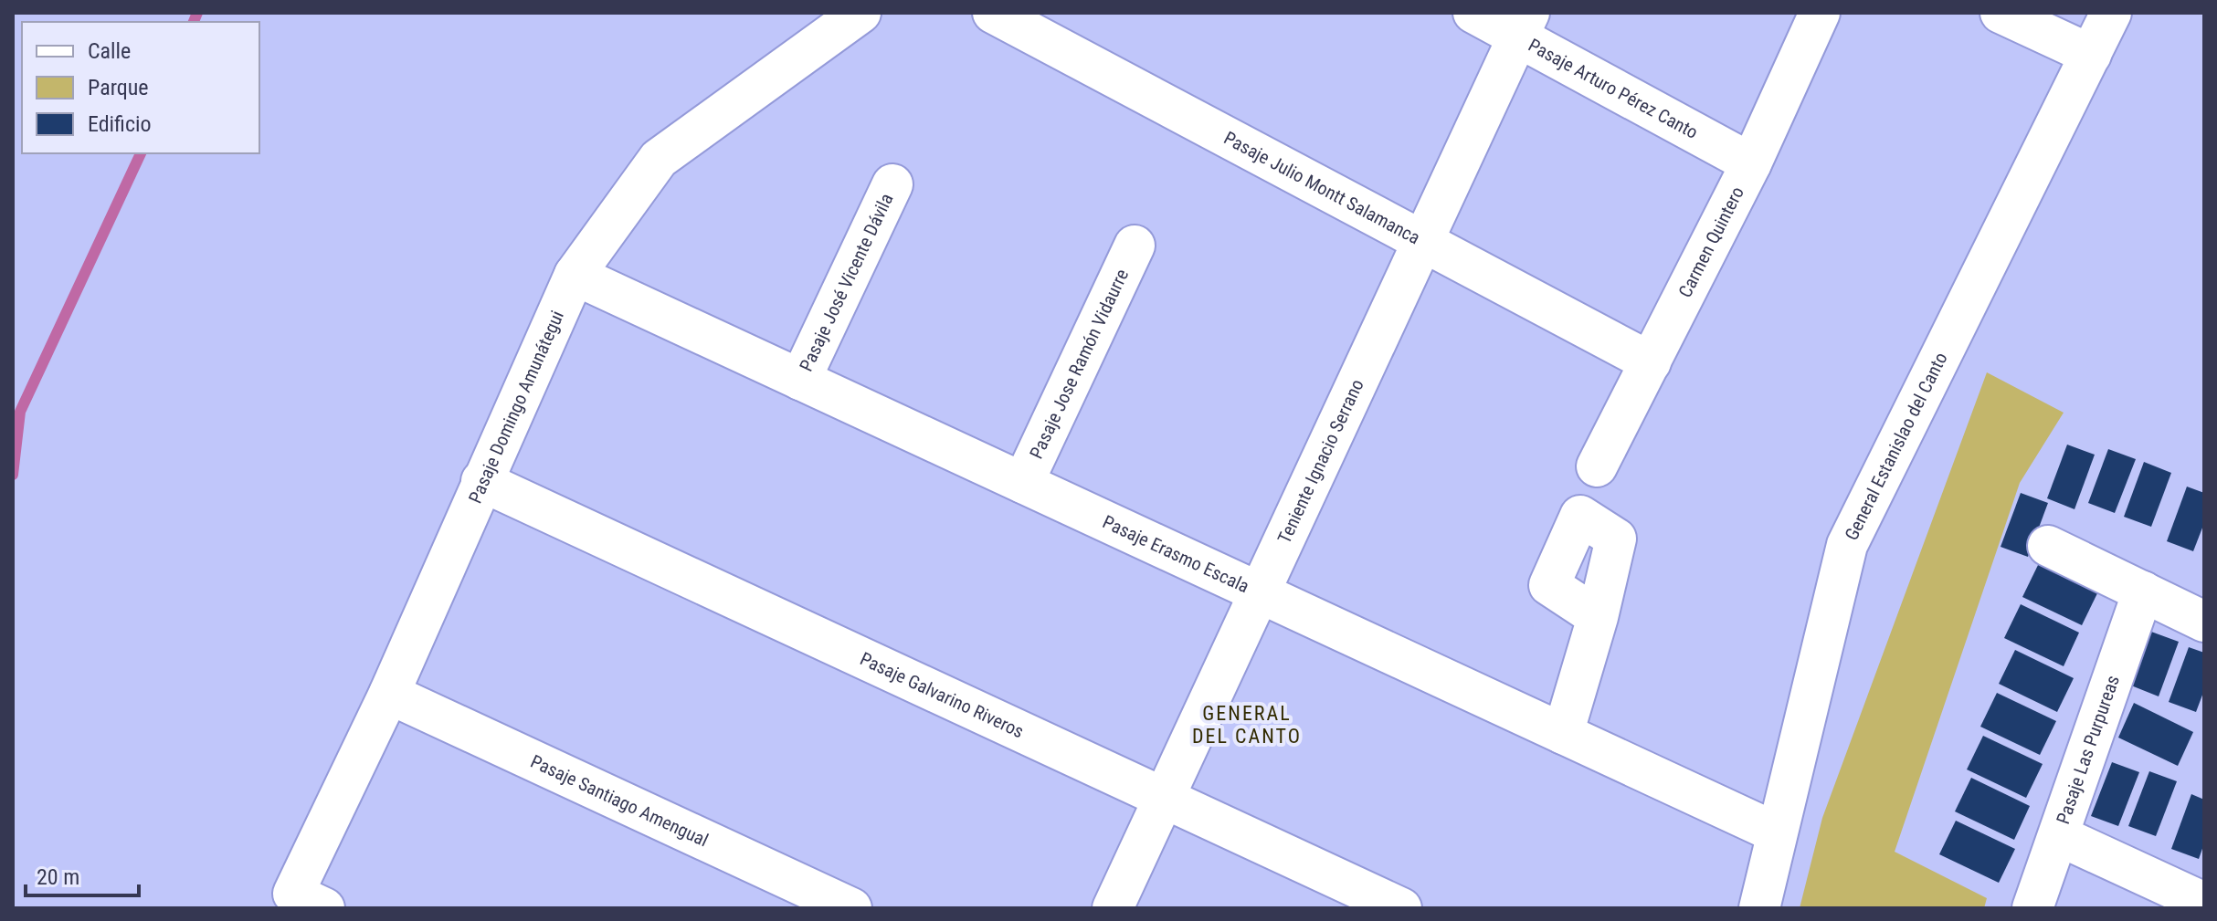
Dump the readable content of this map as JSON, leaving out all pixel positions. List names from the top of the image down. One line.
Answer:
{"streets":{"street":["Pasaje Arturo Pérez Canto","Pasaje Julio Montt Salamanca","Carmen Quintero","Pasaje José Vicente Dávila","Pasaje Jose Ramón Vidaurre","Pasaje Domingo Amunátegui","General Estanislao del Canto","Teniente Ignacio Serrano","Pasaje Erasmo Escala","Pasaje Galvarino Riveros","Pasaje Las Purpureas","Pasaje Santiago Amengual"]},"crossings":[["Pasaje Arturo Pérez Canto","Carmen Quintero"],["Pasaje Arturo Pérez Canto","Teniente Ignacio Serrano"],["Pasaje Julio Montt Salamanca","Carmen Quintero"],["Pasaje Julio Montt Salamanca","Teniente Ignacio Serrano"],["Pasaje José Vicente Dávila","Pasaje Erasmo Escala"],["Pasaje Jose Ramón Vidaurre","Pasaje Erasmo Escala"],["Pasaje Domingo Amunátegui","Pasaje Erasmo Escala"],["Pasaje Domingo Amunátegui","Pasaje Galvarino Riveros"],["Pasaje Domingo Amunátegui","Pasaje Santiago Amengual"],["General Estanislao del Canto","Pasaje Erasmo Escala"],["Teniente Ignacio Serrano","Pasaje Erasmo Escala"],["Teniente Ignacio Serrano","Pasaje Galvarino Riveros"]],"districts":["GENERAL DEL CANTO"],"legend":["Calle","Parque","Edificio"],"scale_bar":"20 m"}
